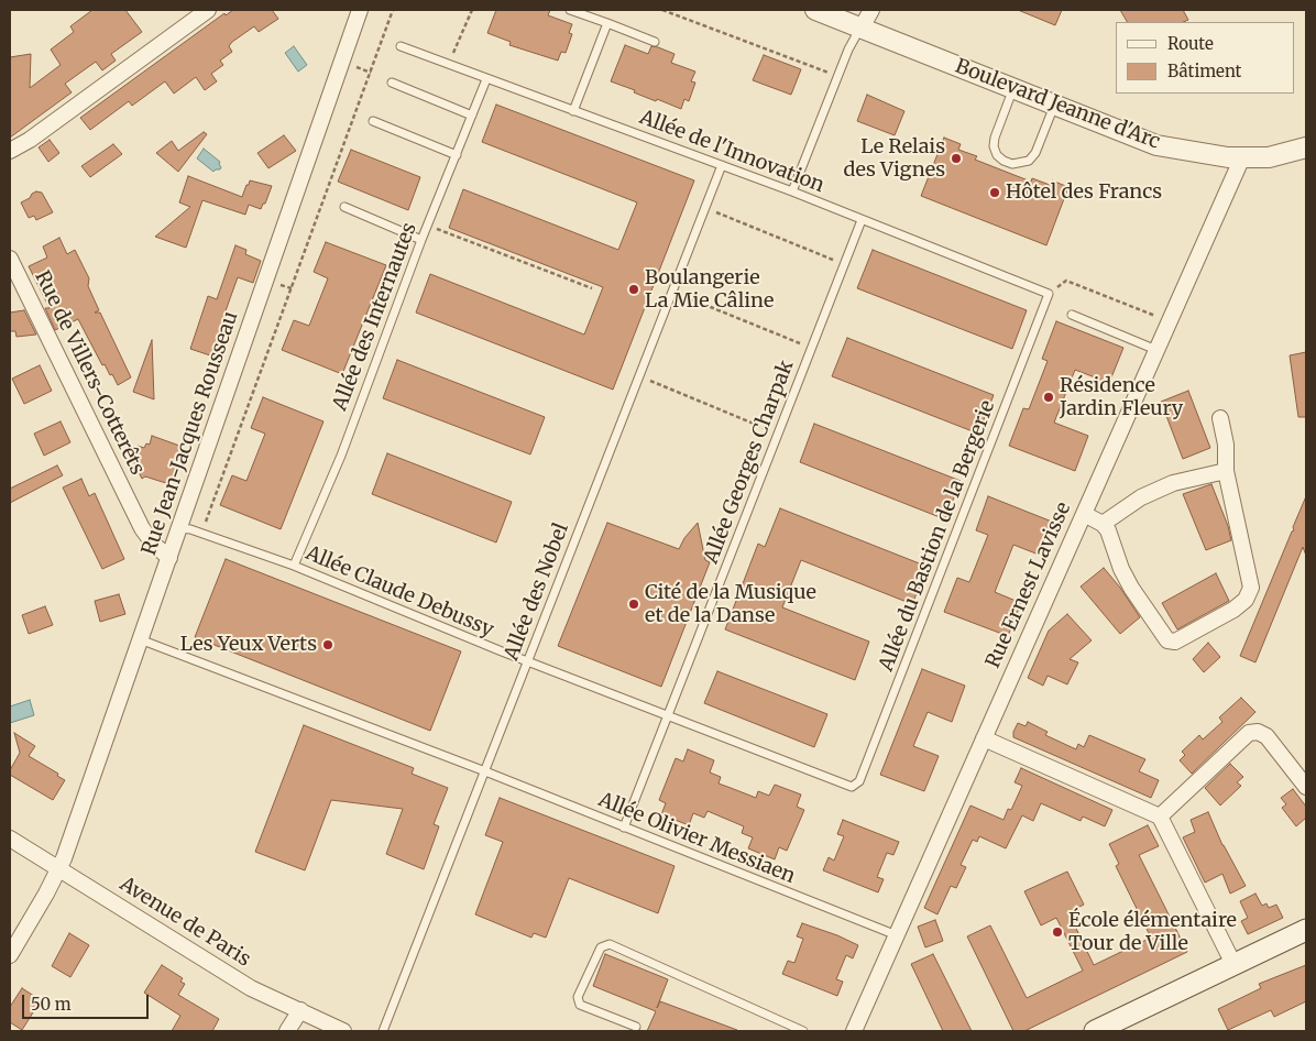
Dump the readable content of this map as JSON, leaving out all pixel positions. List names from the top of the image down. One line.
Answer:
{"streets":{"street":["Boulevard Jeanne d'Arc","Rue de Villers-Cotterêts","Rue Jean-Jacques Rousseau","Rue Ernest Lavisse","Avenue de Paris"],"lane":["Allée de l'Innovation","Allée des Internautes","Allée Georges Charpak","Allée du Bastion de la Bergerie","Allée Claude Debussy","Allée des Nobel","Allée Olivier Messiaen"]},"crossings":[["Boulevard Jeanne d'Arc","Rue Ernest Lavisse"],["Allée de l'Innovation","Allée des Internautes"],["Allée de l'Innovation","Allée Georges Charpak"],["Allée de l'Innovation","Allée du Bastion de la Bergerie"],["Allée de l'Innovation","Allée des Nobel"],["Allée des Internautes","Allée Claude Debussy"],["Rue de Villers-Cotterêts","Rue Jean-Jacques Rousseau"],["Rue Jean-Jacques Rousseau","Allée Claude Debussy"],["Rue Jean-Jacques Rousseau","Allée Olivier Messiaen"],["Rue Jean-Jacques Rousseau","Avenue de Paris"],["Allée Georges Charpak","Allée Claude Debussy"],["Allée Georges Charpak","Allée Olivier Messiaen"],["Allée du Bastion de la Bergerie","Allée Claude Debussy"],["Rue Ernest Lavisse","Allée Olivier Messiaen"],["Allée Claude Debussy","Allée des Nobel"],["Allée des Nobel","Allée Olivier Messiaen"]],"places":["Le Relais des Vignes","Hôtel des Francs","Boulangerie La Mie Câline","Résidence Jardin Fleury","Cité de la Musique et de la Danse","Les Yeux Verts","École élémentaire Tour de Ville"],"legend":["Route","Bâtiment"],"scale_bar":"50 m"}
